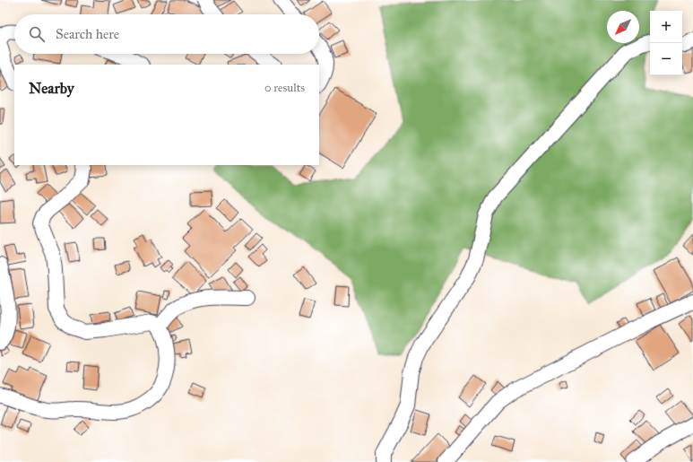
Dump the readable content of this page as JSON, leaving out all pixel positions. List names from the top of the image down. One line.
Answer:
{"north":"bottom left","page":{"map_buttons":["+","−"],"search":"Search here","heading":["Nearby","0 results"]}}
